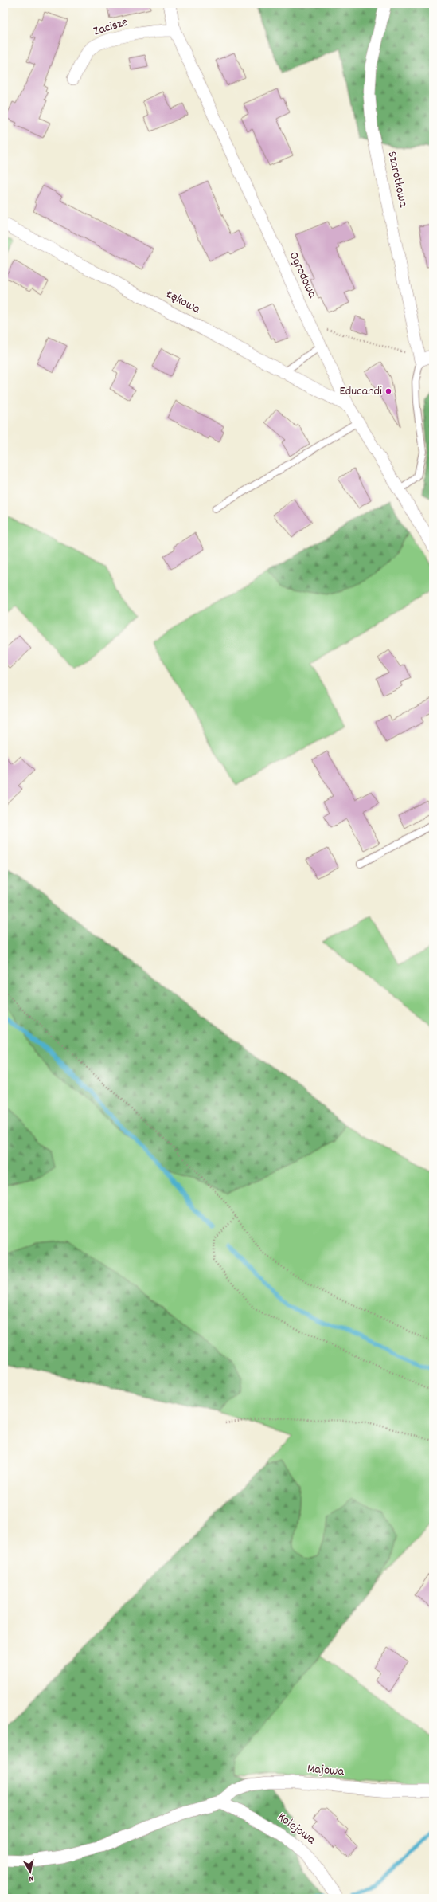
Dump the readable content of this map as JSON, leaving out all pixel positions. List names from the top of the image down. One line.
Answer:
{"streets":{"street":["Zacisze","Szarotkowa","Ogrodowa","Łąkowa","Majowa","Kolejowa"]},"crossings":[["Zacisze","Ogrodowa"],["Ogrodowa","Łąkowa"],["Majowa","Kolejowa"]],"places":["Educandi"],"north":"bottom"}
